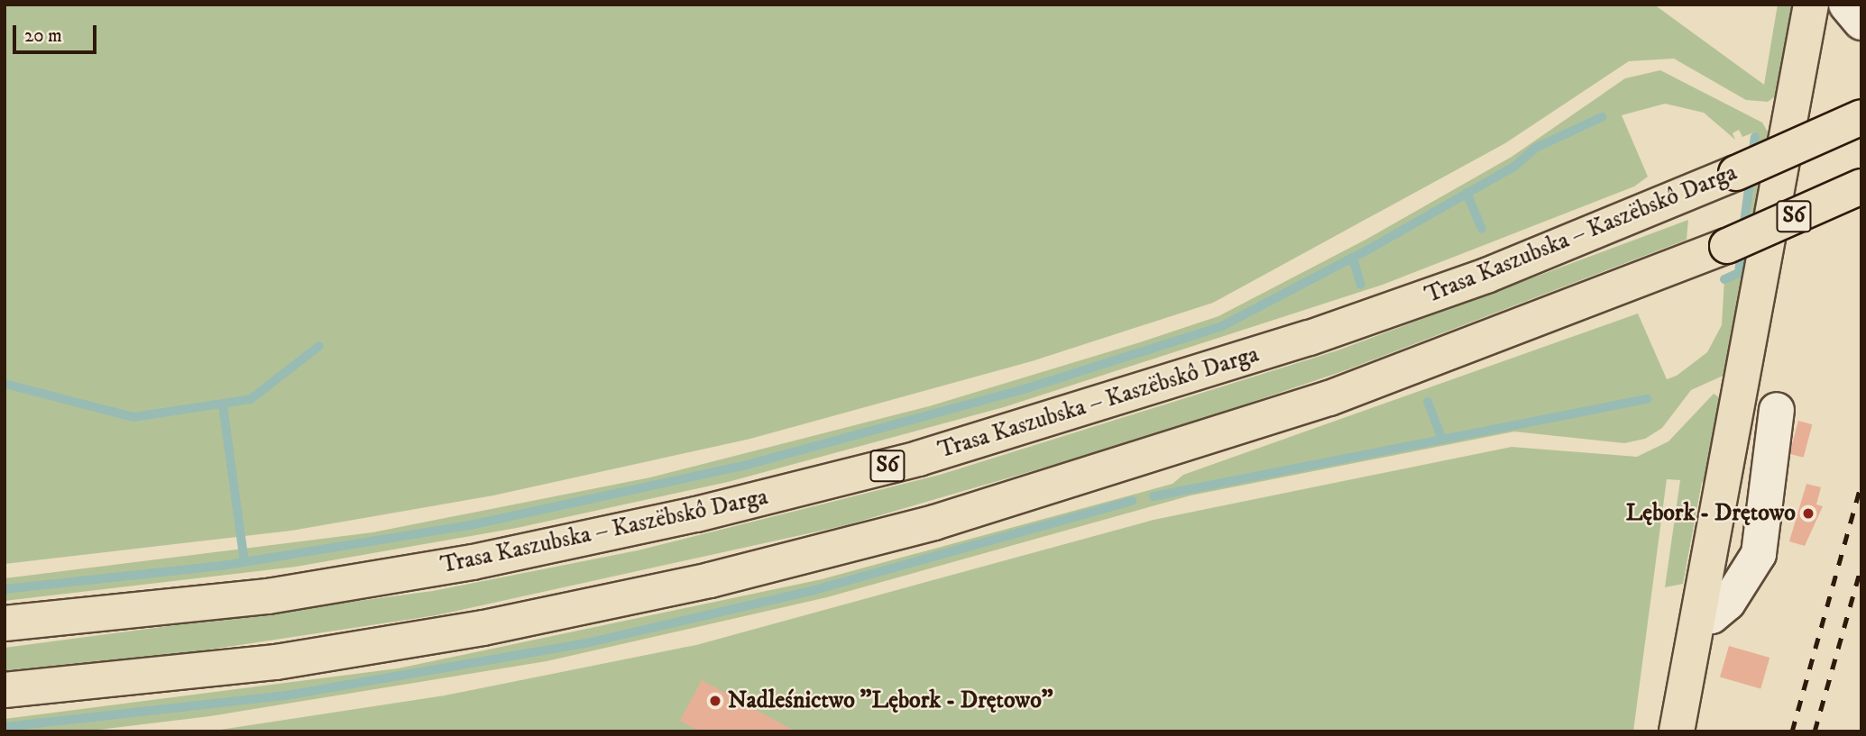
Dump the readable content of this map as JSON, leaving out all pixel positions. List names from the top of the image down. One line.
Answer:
{"streets":{"main road":["S6","Trasa Kaszubska – Kaszëbskô Darga"]},"places":["Lębork - Drętowo","Nadleśnictwo \"Lębork - Drętowo\""],"scale_bar":"20 m"}
